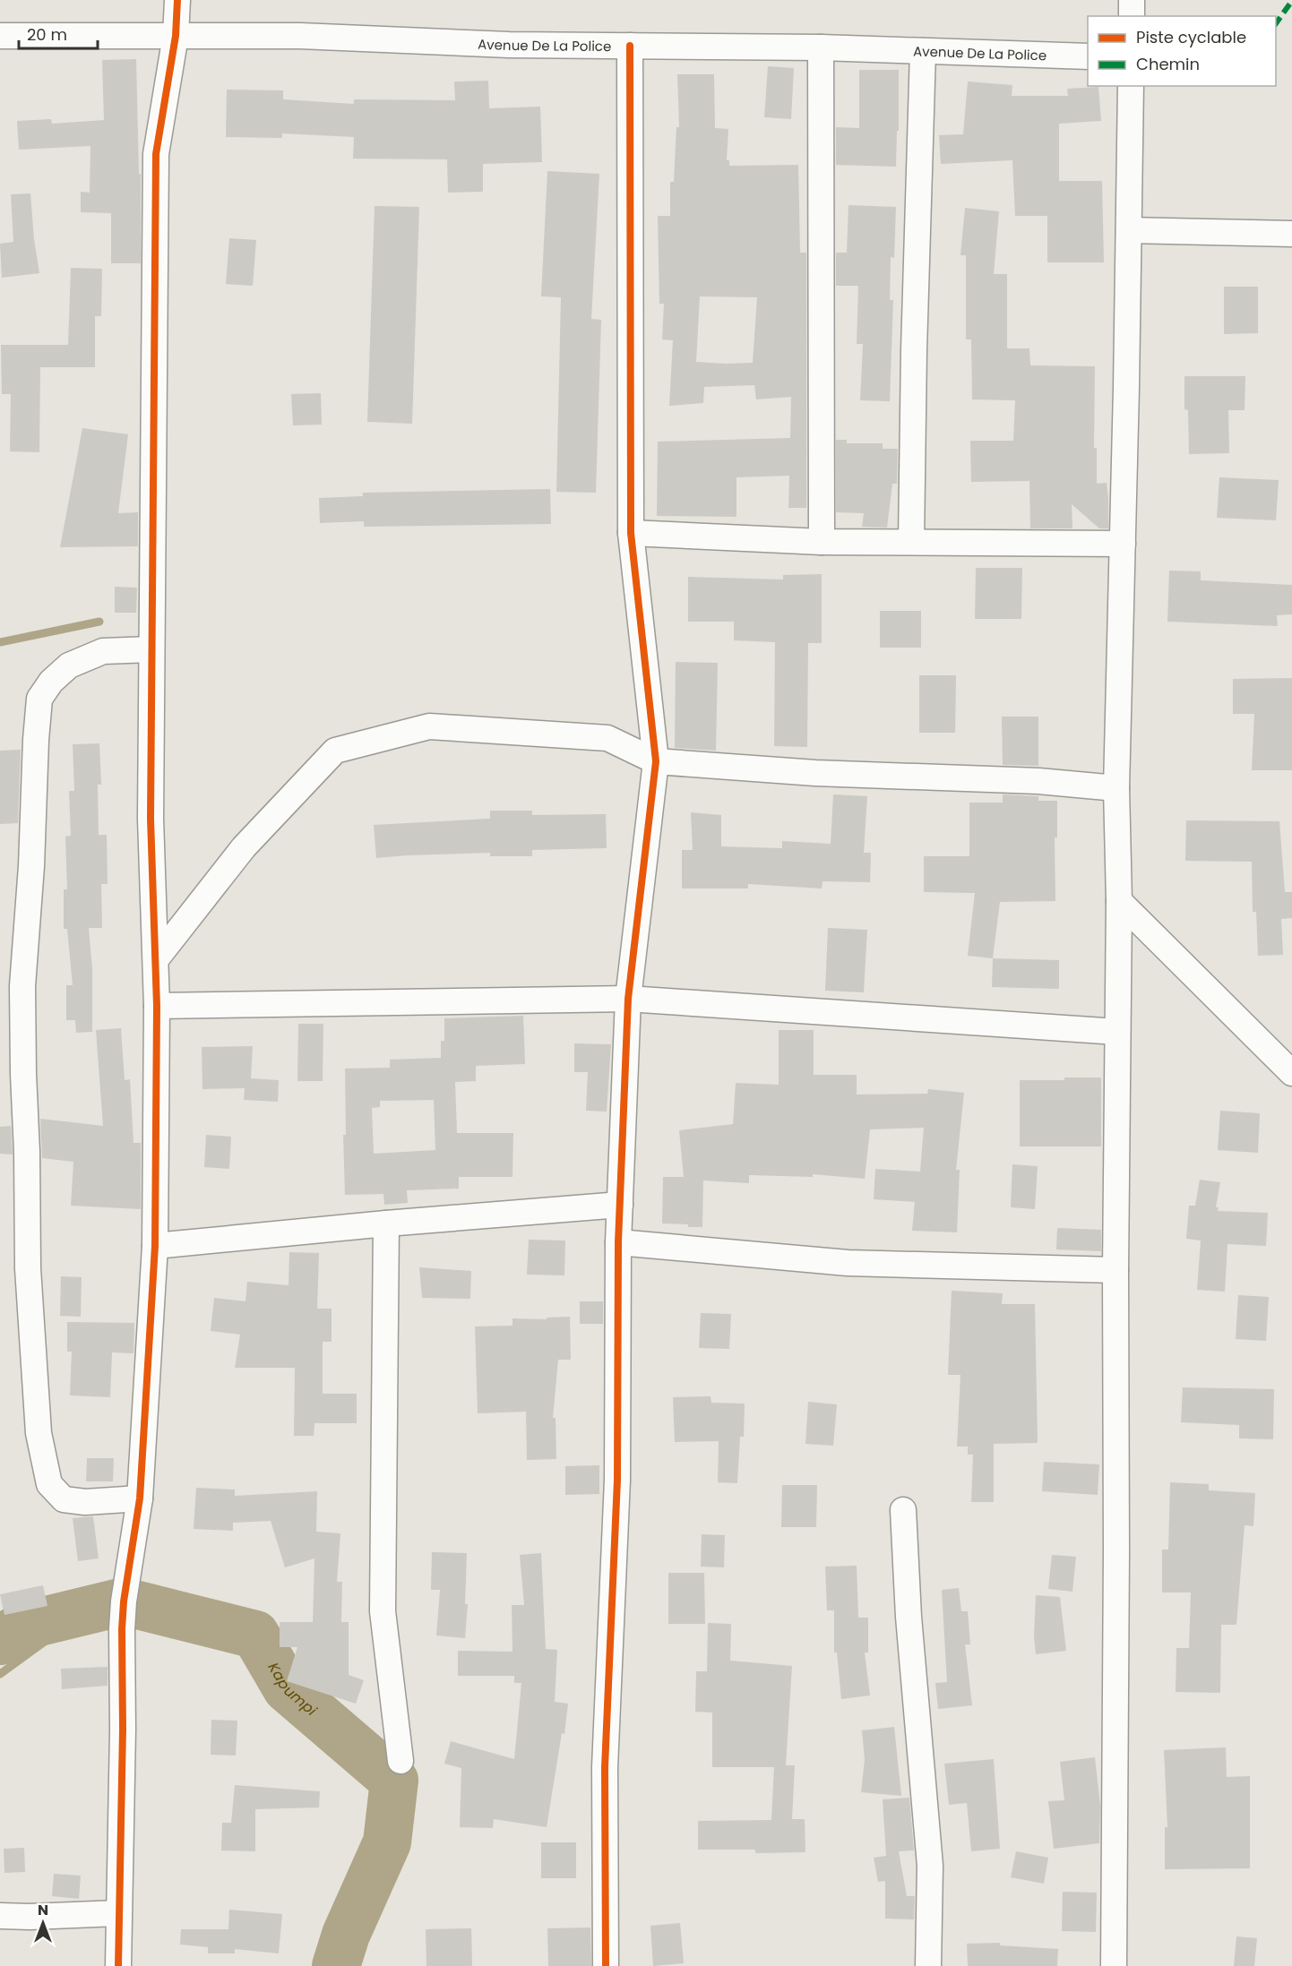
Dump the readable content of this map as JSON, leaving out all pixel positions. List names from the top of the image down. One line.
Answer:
{"streets":{"street":["Avenue De La Police"]},"water":["Kapumpi"],"legend":["Piste cyclable","Chemin"],"scale_bar":"20 m","north":"top"}
